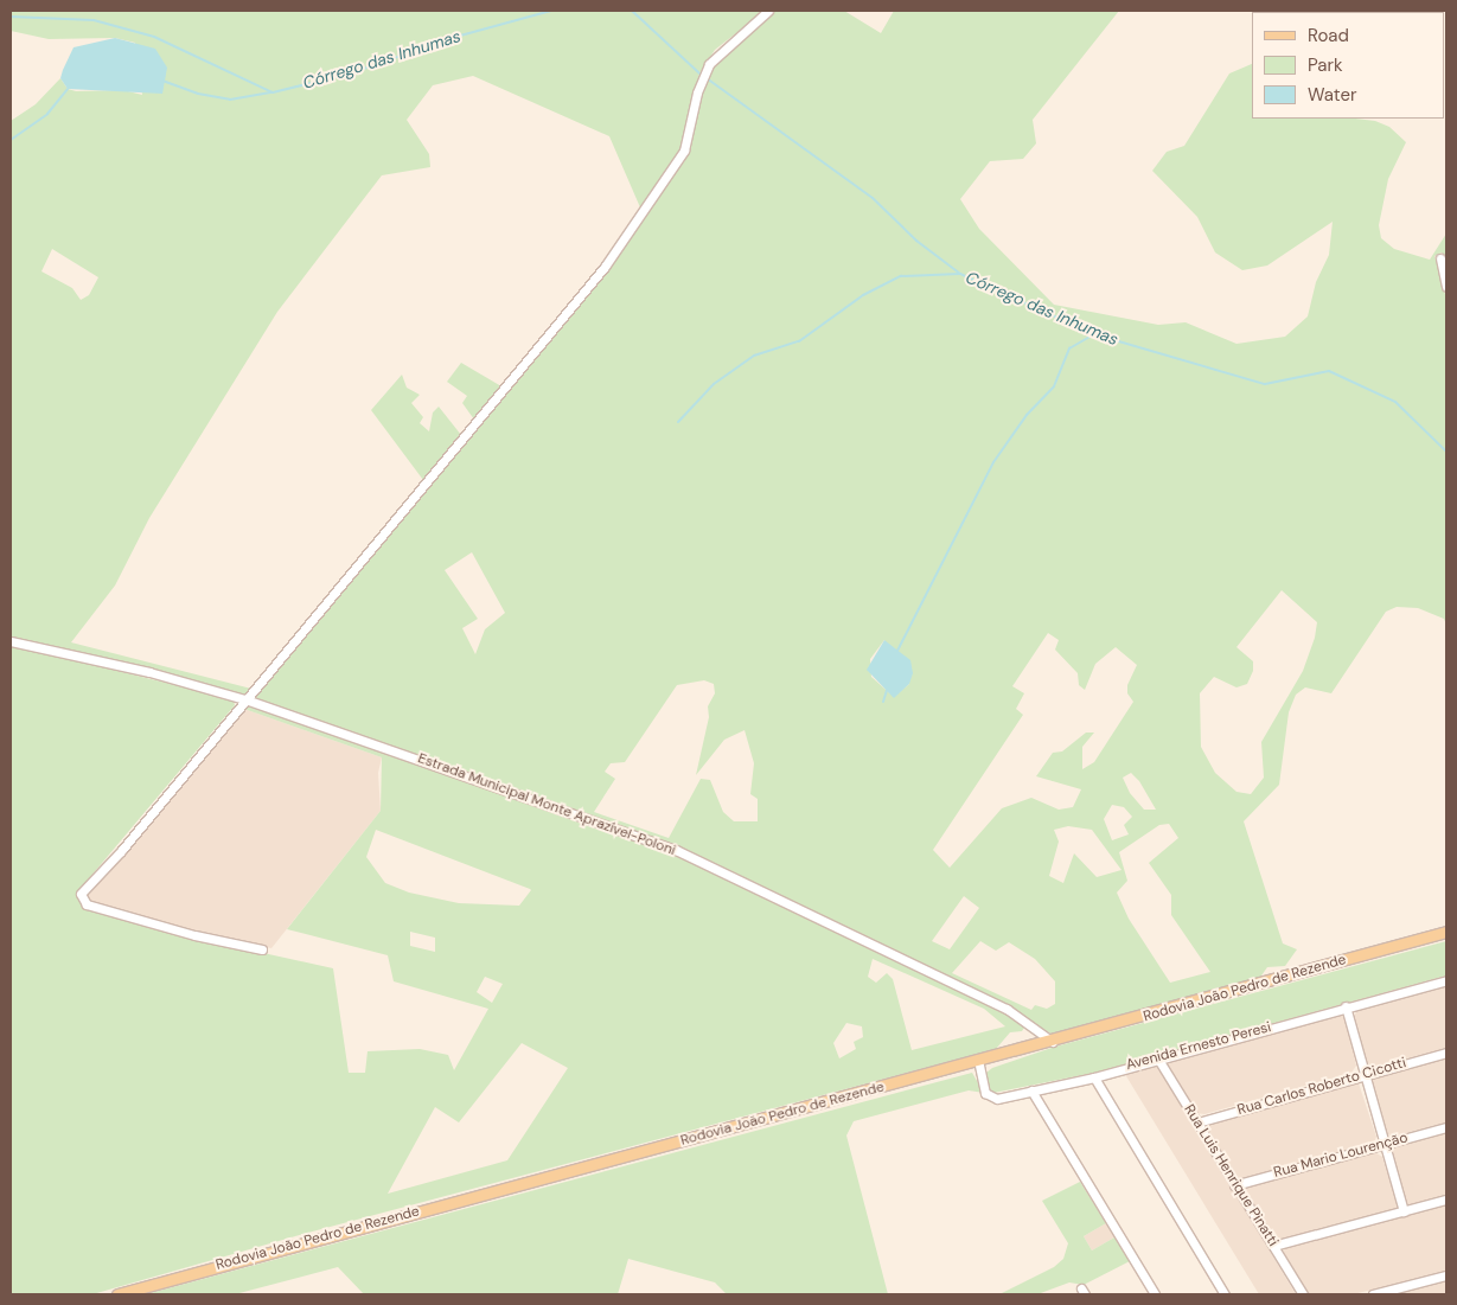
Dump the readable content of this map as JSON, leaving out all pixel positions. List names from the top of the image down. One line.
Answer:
{"streets":{"main road":["Rodovia João Pedro de Rezende"],"street":["Estrada Municipal Monte Aprazível-Poloni","Avenida Ernesto Peresi","Rua Carlos Roberto Cicotti","Rua Mario Lourenção","Rua Luis Henrique Pinatti"]},"crossings":[["Estrada Municipal Monte Aprazível-Poloni","Rodovia João Pedro de Rezende"],["Rodovia João Pedro de Rezende","Avenida Ernesto Peresi"],["Avenida Ernesto Peresi","Rua Luis Henrique Pinatti"],["Rua Carlos Roberto Cicotti","Rua Luis Henrique Pinatti"],["Rua Mario Lourenção","Rua Luis Henrique Pinatti"]],"water":["Córrego das Inhumas"],"legend":["Road","Park","Water"]}
